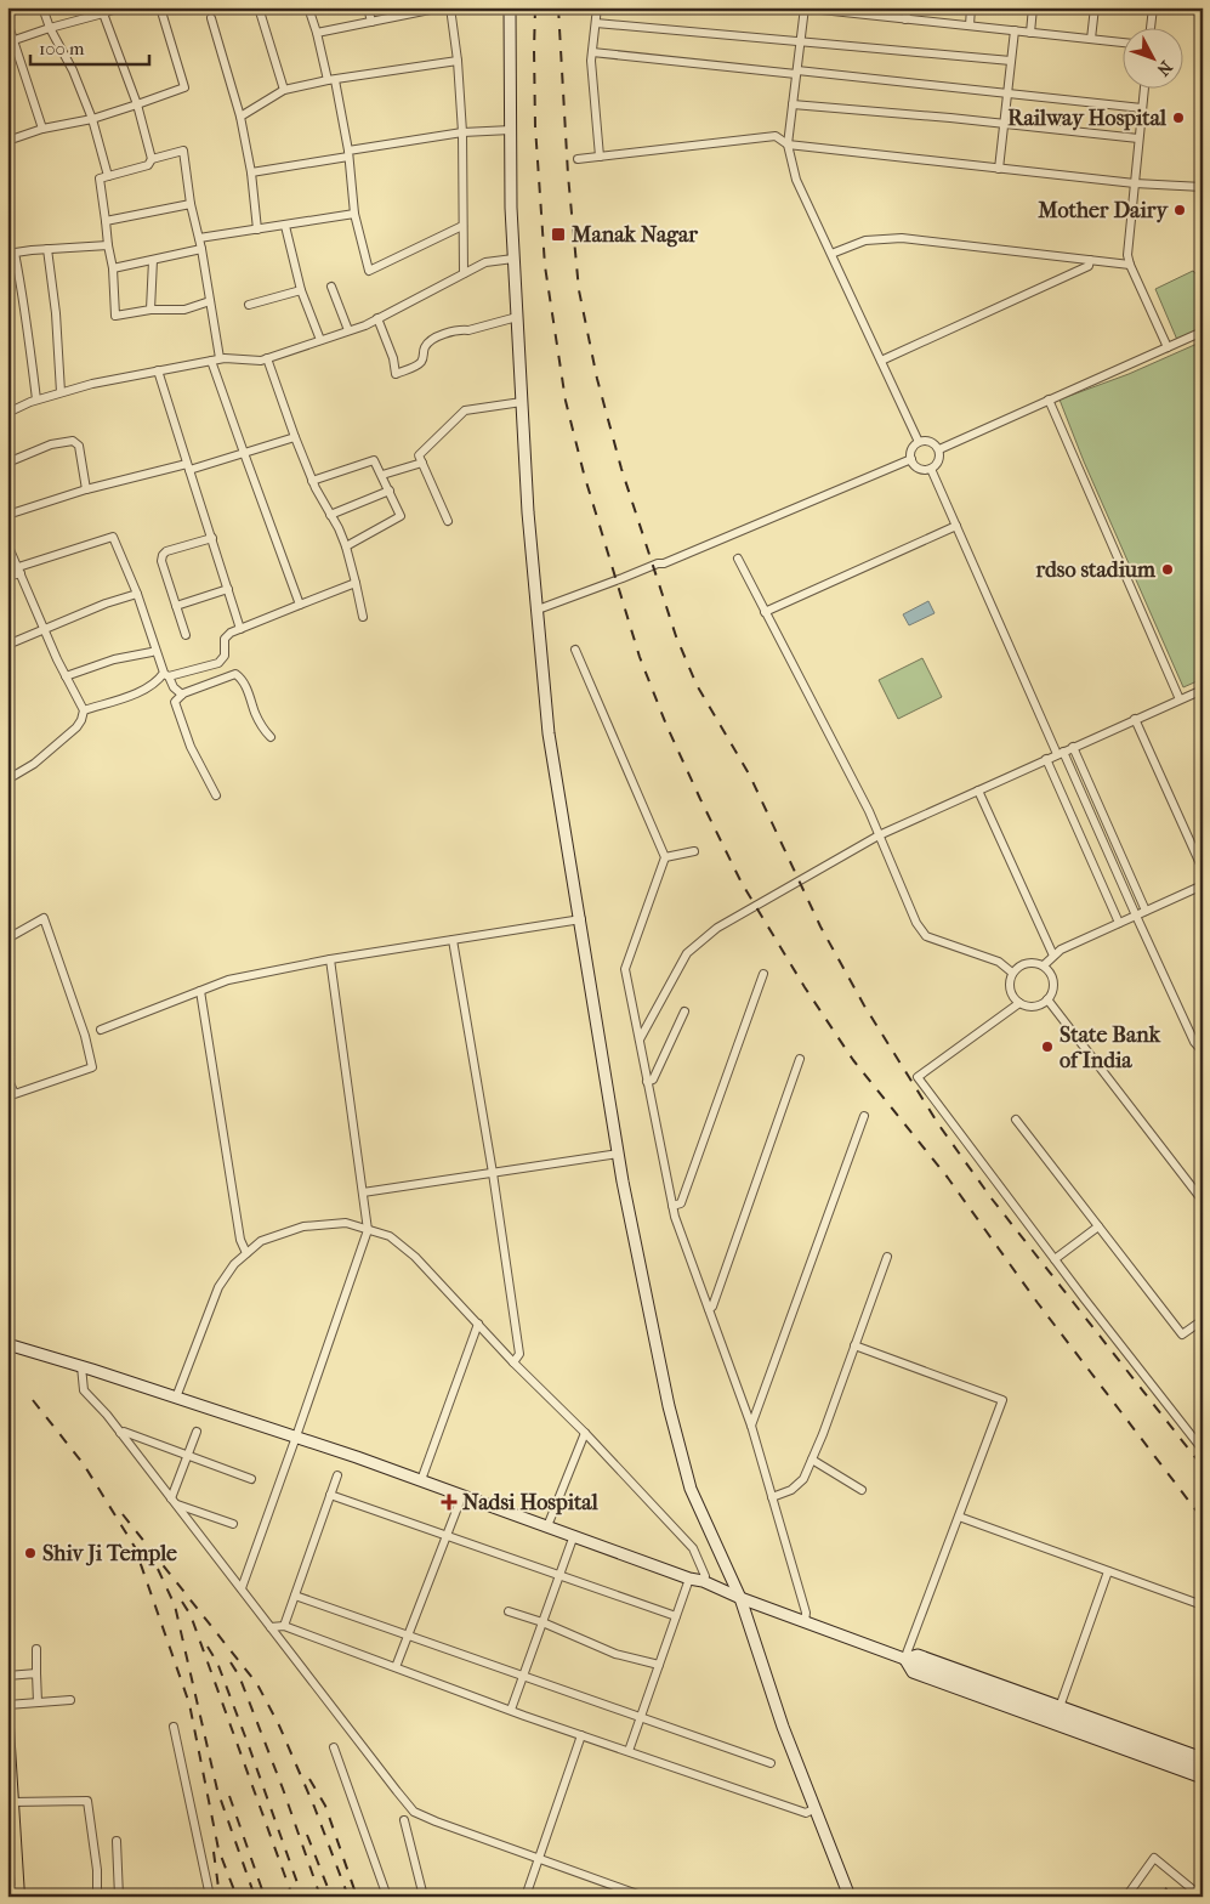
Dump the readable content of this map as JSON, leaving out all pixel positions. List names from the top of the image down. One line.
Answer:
{"places":{"other":["Railway Hospital","Mother Dairy","rdso stadium","State Bank of India","Shiv Ji Temple"],"transit":["Manak Nagar"],"health":["Nadsi Hospital"]},"scale_bar":"100 m","north":"bottom right"}
